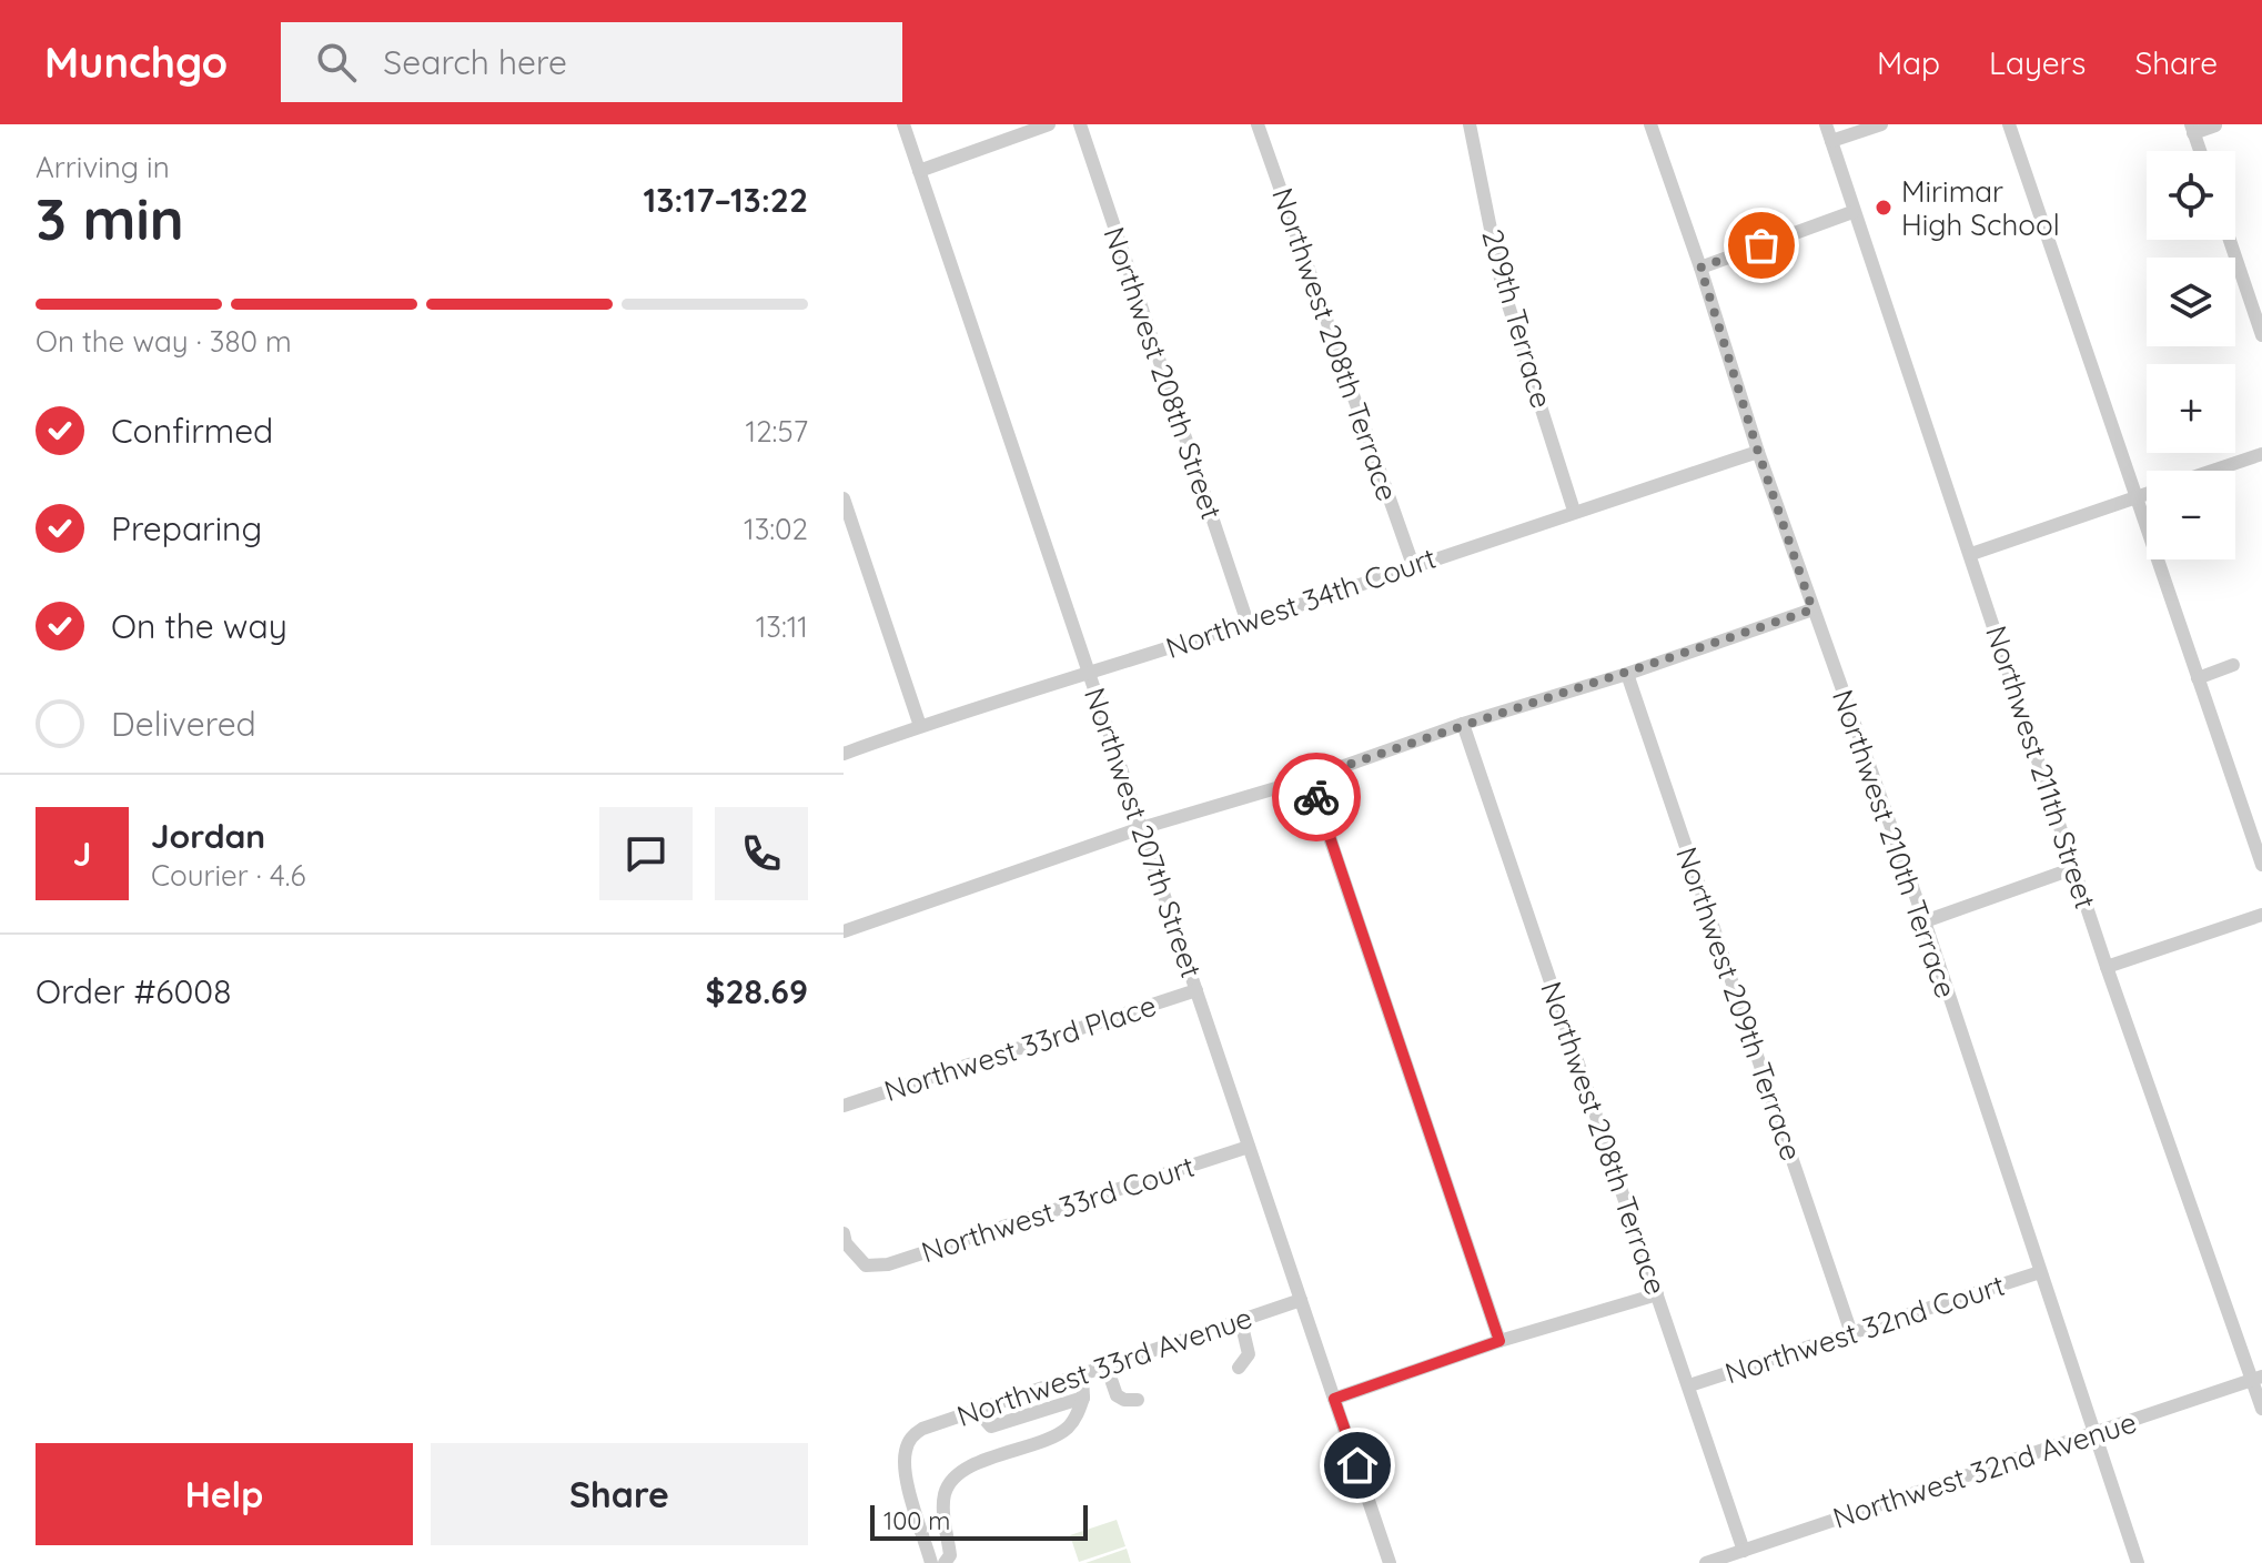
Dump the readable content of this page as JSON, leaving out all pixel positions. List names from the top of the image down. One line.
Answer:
{"streets":{"street":["209th Terrace","Northwest 208th Terrace","Northwest 208th Street","Northwest 34th Court","Northwest 211th Street","Northwest 207th Street","Northwest 210th Terrace","Northwest 209th Terrace","Northwest 33rd Place","Northwest 33rd Court","Northwest 32nd Court","Northwest 33rd Avenue","Northwest 32nd Avenue"]},"crossings":[["209th Terrace","Northwest 34th Court"],["Northwest 208th Terrace","Northwest 34th Court"],["Northwest 208th Terrace","Northwest 32nd Court"],["Northwest 208th Terrace","Northwest 32nd Avenue"],["Northwest 208th Street","Northwest 34th Court"],["Northwest 34th Court","Northwest 207th Street"],["Northwest 34th Court","Northwest 210th Terrace"],["Northwest 211th Street","Northwest 32nd Avenue"],["Northwest 207th Street","Northwest 33rd Place"],["Northwest 207th Street","Northwest 33rd Court"],["Northwest 207th Street","Northwest 33rd Avenue"],["Northwest 210th Terrace","Northwest 32nd Court"],["Northwest 210th Terrace","Northwest 32nd Avenue"],["Northwest 209th Terrace","Northwest 32nd Court"]],"places":["Mirimar High School"],"scale_bar":"100 m","page":{"header":"Munchgo","search":"Search here","nav":["Map","Layers","Share"],"heading":["3 min","Arriving in","13:17–13:22"],"panel":["Jordan","Courier · 4.6","Order #6008","$28.69"],"map_buttons":["+","−"],"bar":"On the way · 380 m","list":[["Confirmed","12:57"],["Preparing","13:02"],["On the way","13:11"],"Delivered"],"round":"J","buttons":["Help","Share"],"scale":"100 m"}}
